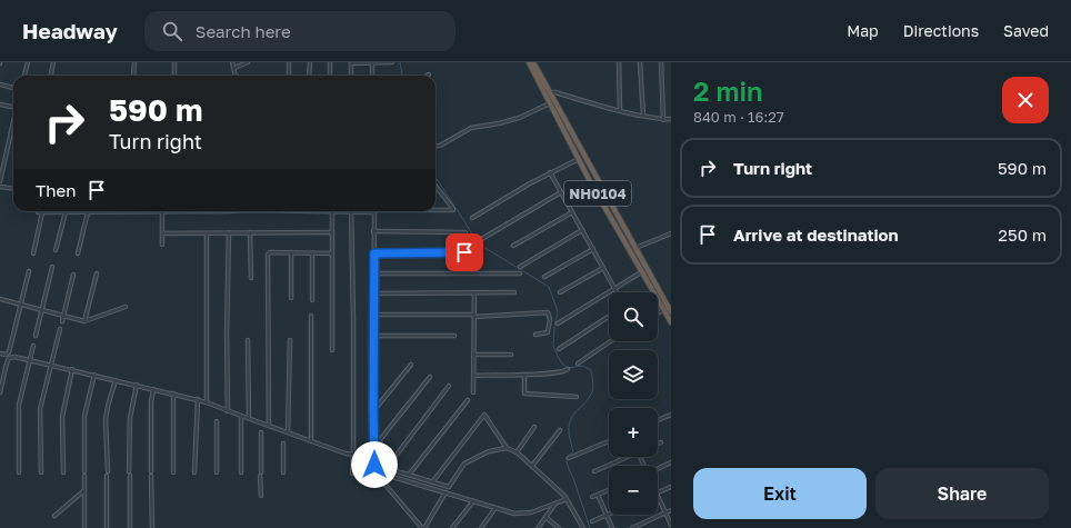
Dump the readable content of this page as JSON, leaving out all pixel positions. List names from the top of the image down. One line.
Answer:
{"streets":{"highway":["NH0104"]},"page":{"header":"Headway","search":"Search here","nav":["Map","Directions","Saved"],"heading":["2 min","840 m · 16:27"],"turn":["590 m","Turn right"],"list":[{"name":"Turn right","value":"590 m"},{"name":"Arrive at destination","value":"250 m"}],"then":"Then","map_buttons":["+","−"],"buttons":["Exit","Share"]}}
